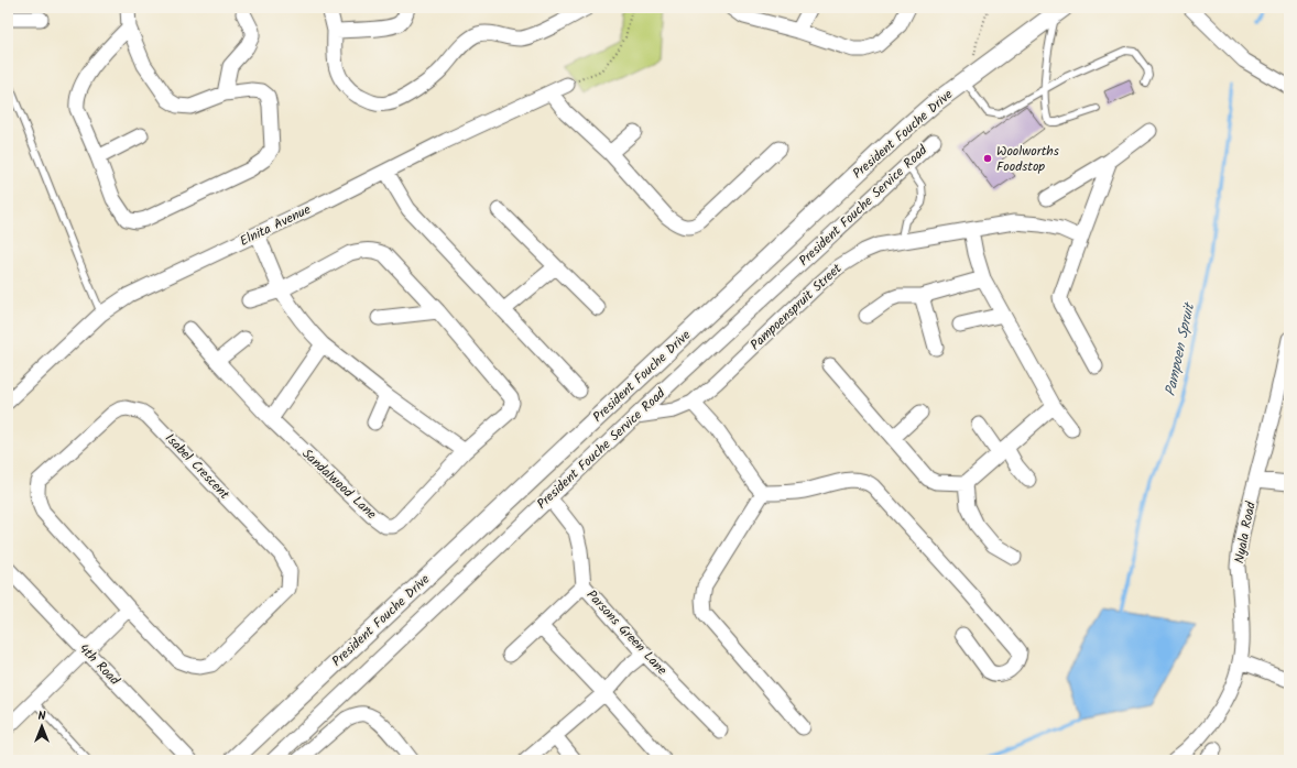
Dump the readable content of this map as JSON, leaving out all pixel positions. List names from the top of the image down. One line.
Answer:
{"streets":{"street":["President Fouche Drive","President Fouche Service Road","Elnita Avenue","Pampoenspruit Street","Isabel Crescent","Sandalwood Lane","Nyala Road","Parsons Green Lane","4th Road"]},"crossings":[["President Fouche Service Road","Pampoenspruit Street"],["President Fouche Service Road","Parsons Green Lane"]],"water":["Pampoen Spruit"],"places":["Woolworths Foodstop"],"north":"top"}
